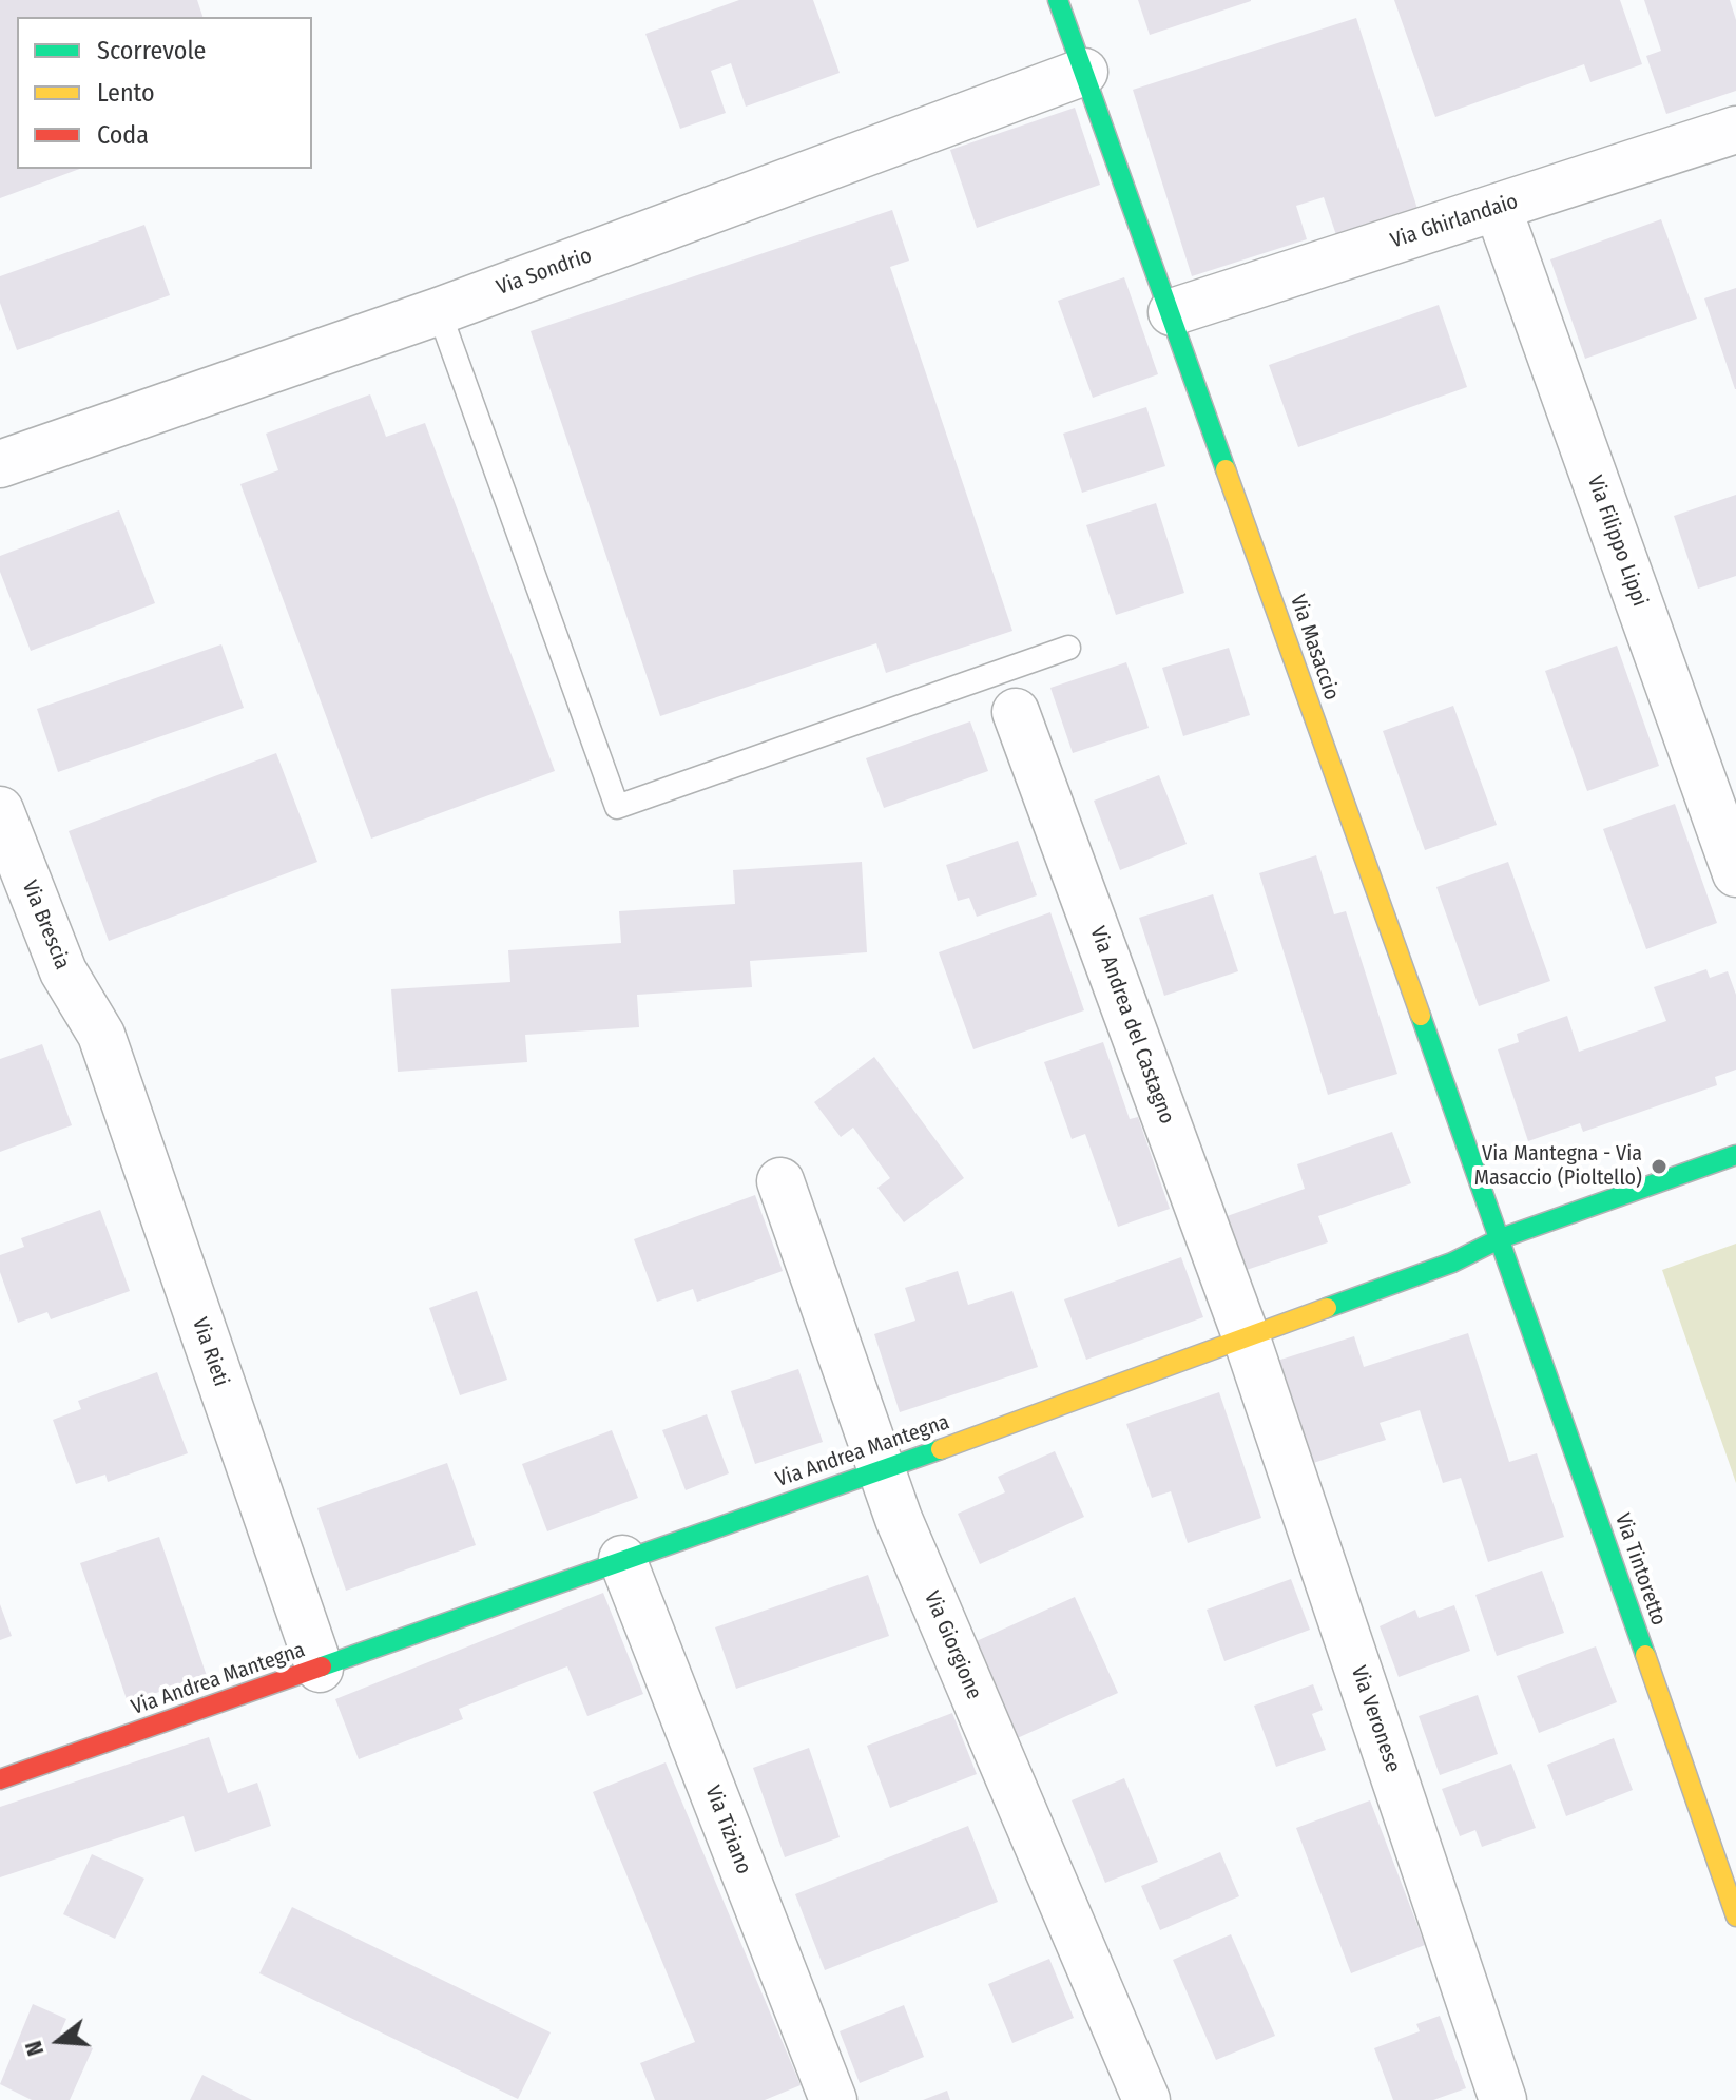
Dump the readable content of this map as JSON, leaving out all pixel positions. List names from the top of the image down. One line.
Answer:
{"streets":{"street":["Via Ghirlandaio","Via Sondrio","Via Filippo Lippi","Via Masaccio","Via Brescia","Via Andrea del Castagno","Via Rieti","Via Andrea Mantegna","Via Tintoretto","Via Giorgione","Via Veronese","Via Tiziano"]},"crossings":[["Via Ghirlandaio","Via Filippo Lippi"],["Via Ghirlandaio","Via Masaccio"],["Via Sondrio","Via Masaccio"],["Via Masaccio","Via Andrea Mantegna"],["Via Masaccio","Via Tintoretto"],["Via Brescia","Via Rieti"],["Via Andrea del Castagno","Via Andrea Mantegna"],["Via Andrea del Castagno","Via Veronese"],["Via Rieti","Via Andrea Mantegna"],["Via Andrea Mantegna","Via Tintoretto"],["Via Andrea Mantegna","Via Giorgione"],["Via Andrea Mantegna","Via Veronese"],["Via Andrea Mantegna","Via Tiziano"]],"places":["Via Mantegna - Via Masaccio (Pioltello)"],"legend":["Scorrevole","Lento","Coda"],"north":"left"}
